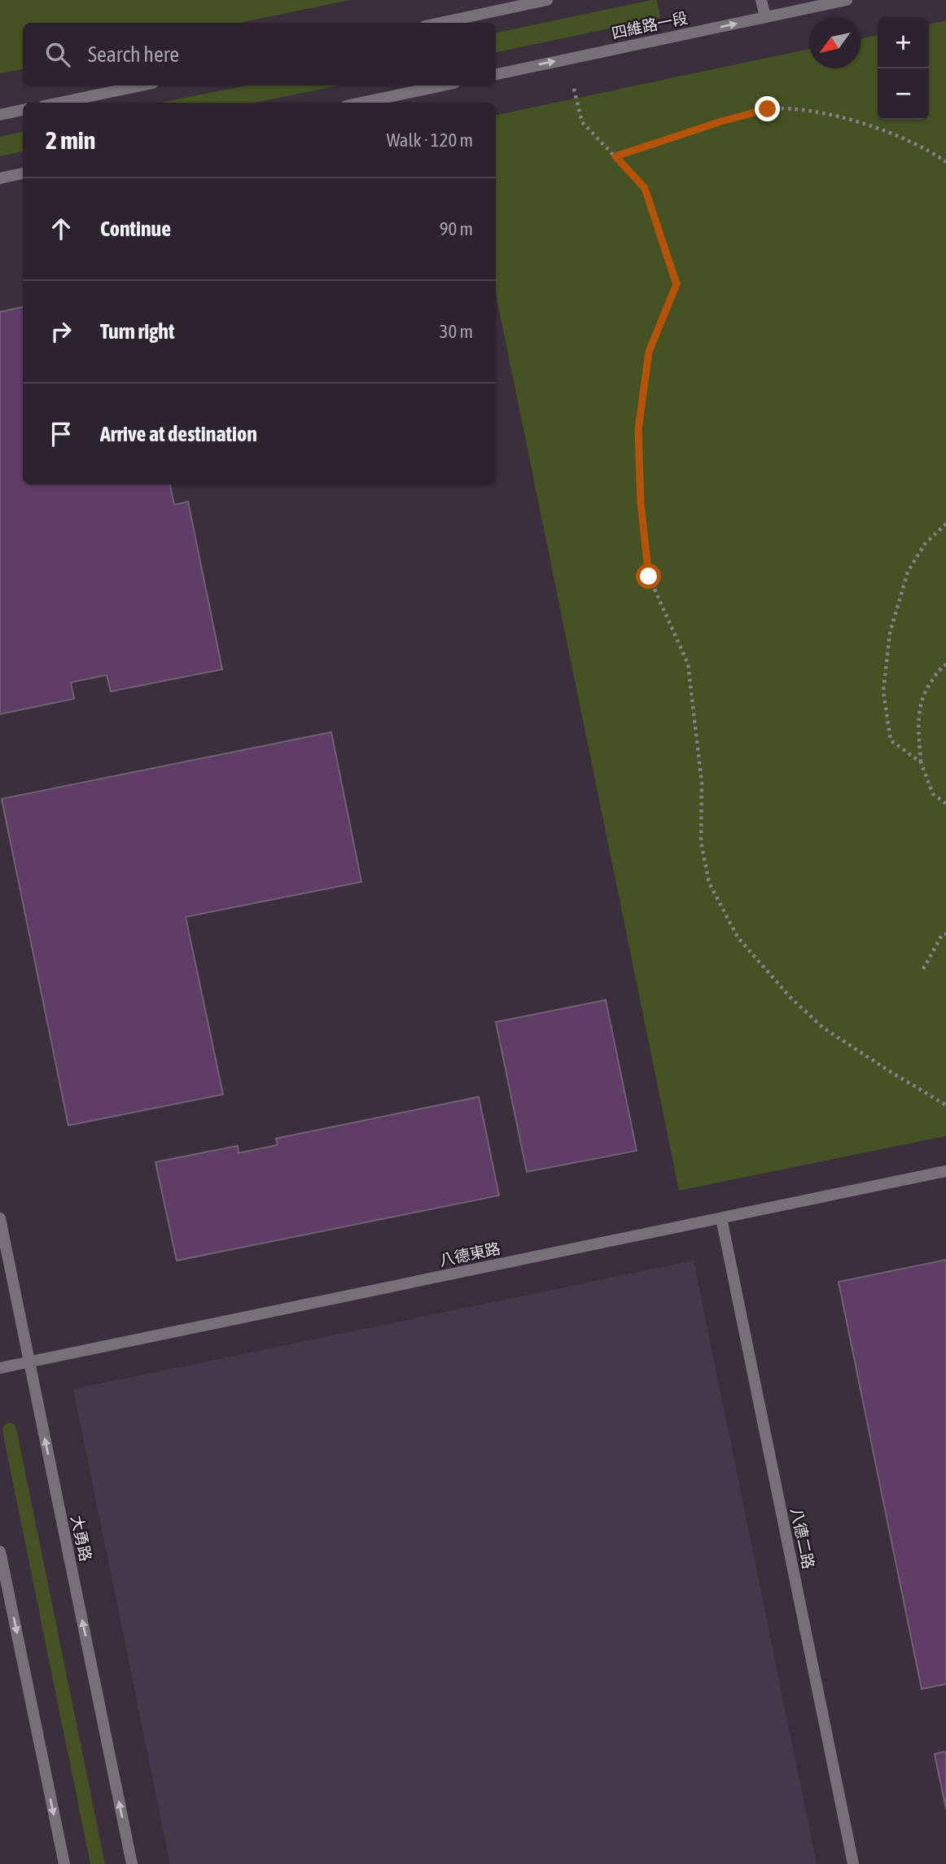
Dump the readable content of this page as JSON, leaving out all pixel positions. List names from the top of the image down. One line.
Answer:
{"streets":{"street":["四維路一段","八德東路","大勇路","八德二路"]},"crossings":[["八德東路","大勇路"],["八德東路","八德二路"]],"one_way":["四維路一段"],"north":"bottom left","page":{"map_buttons":["+","−"],"search":"Search here","heading":["2 min","Walk · 120 m"],"list":[["Continue","90 m"],["Turn right","30 m"],"Arrive at destination"]}}
